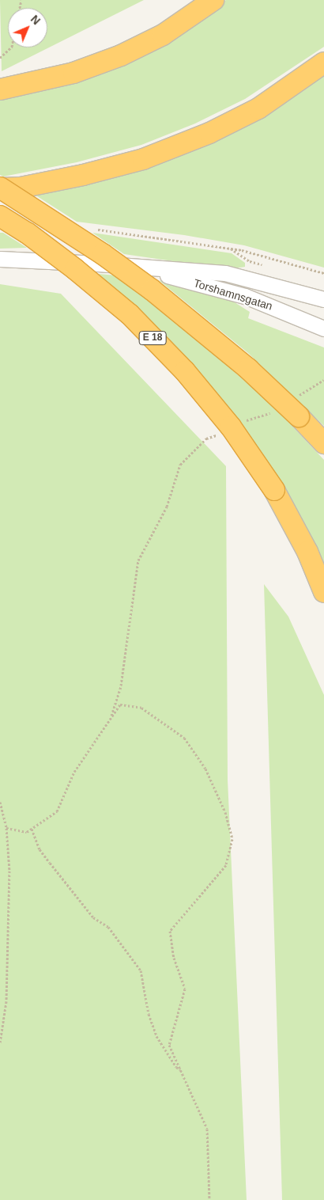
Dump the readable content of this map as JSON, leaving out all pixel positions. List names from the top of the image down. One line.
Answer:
{"streets":{"highway":["E 18"],"street":["Torshamnsgatan"]},"north":"top right"}
